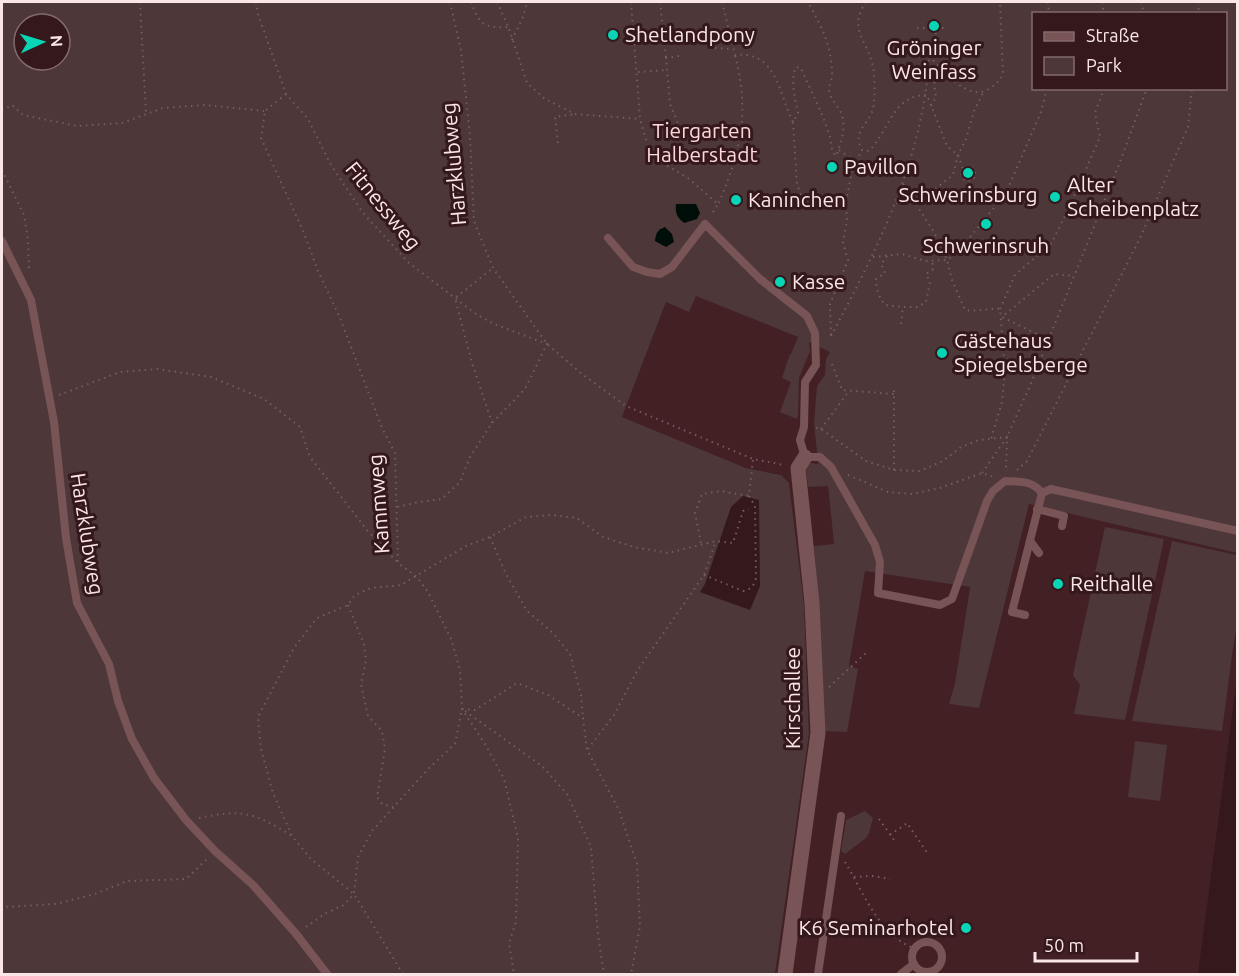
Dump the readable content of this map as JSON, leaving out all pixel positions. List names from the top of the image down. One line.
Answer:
{"streets":{"street":["Kirschallee"],"lane":["Harzklubweg"],"path":["Fitnessweg","Kammweg"]},"crossings":[["Harzklubweg","Fitnessweg"],["Harzklubweg","Kirschallee"]],"parks":["Tiergarten Halberstadt"],"places":["Gröninger Weinfass","Shetlandpony","Pavillon","Schwerinsburg","Alter Scheibenplatz","Kaninchen","Schwerinsruh","Kasse","Gästehaus Spiegelsberge","Reithalle","K6 Seminarhotel"],"legend":["Straße","Park"],"scale_bar":"50 m","north":"right"}
